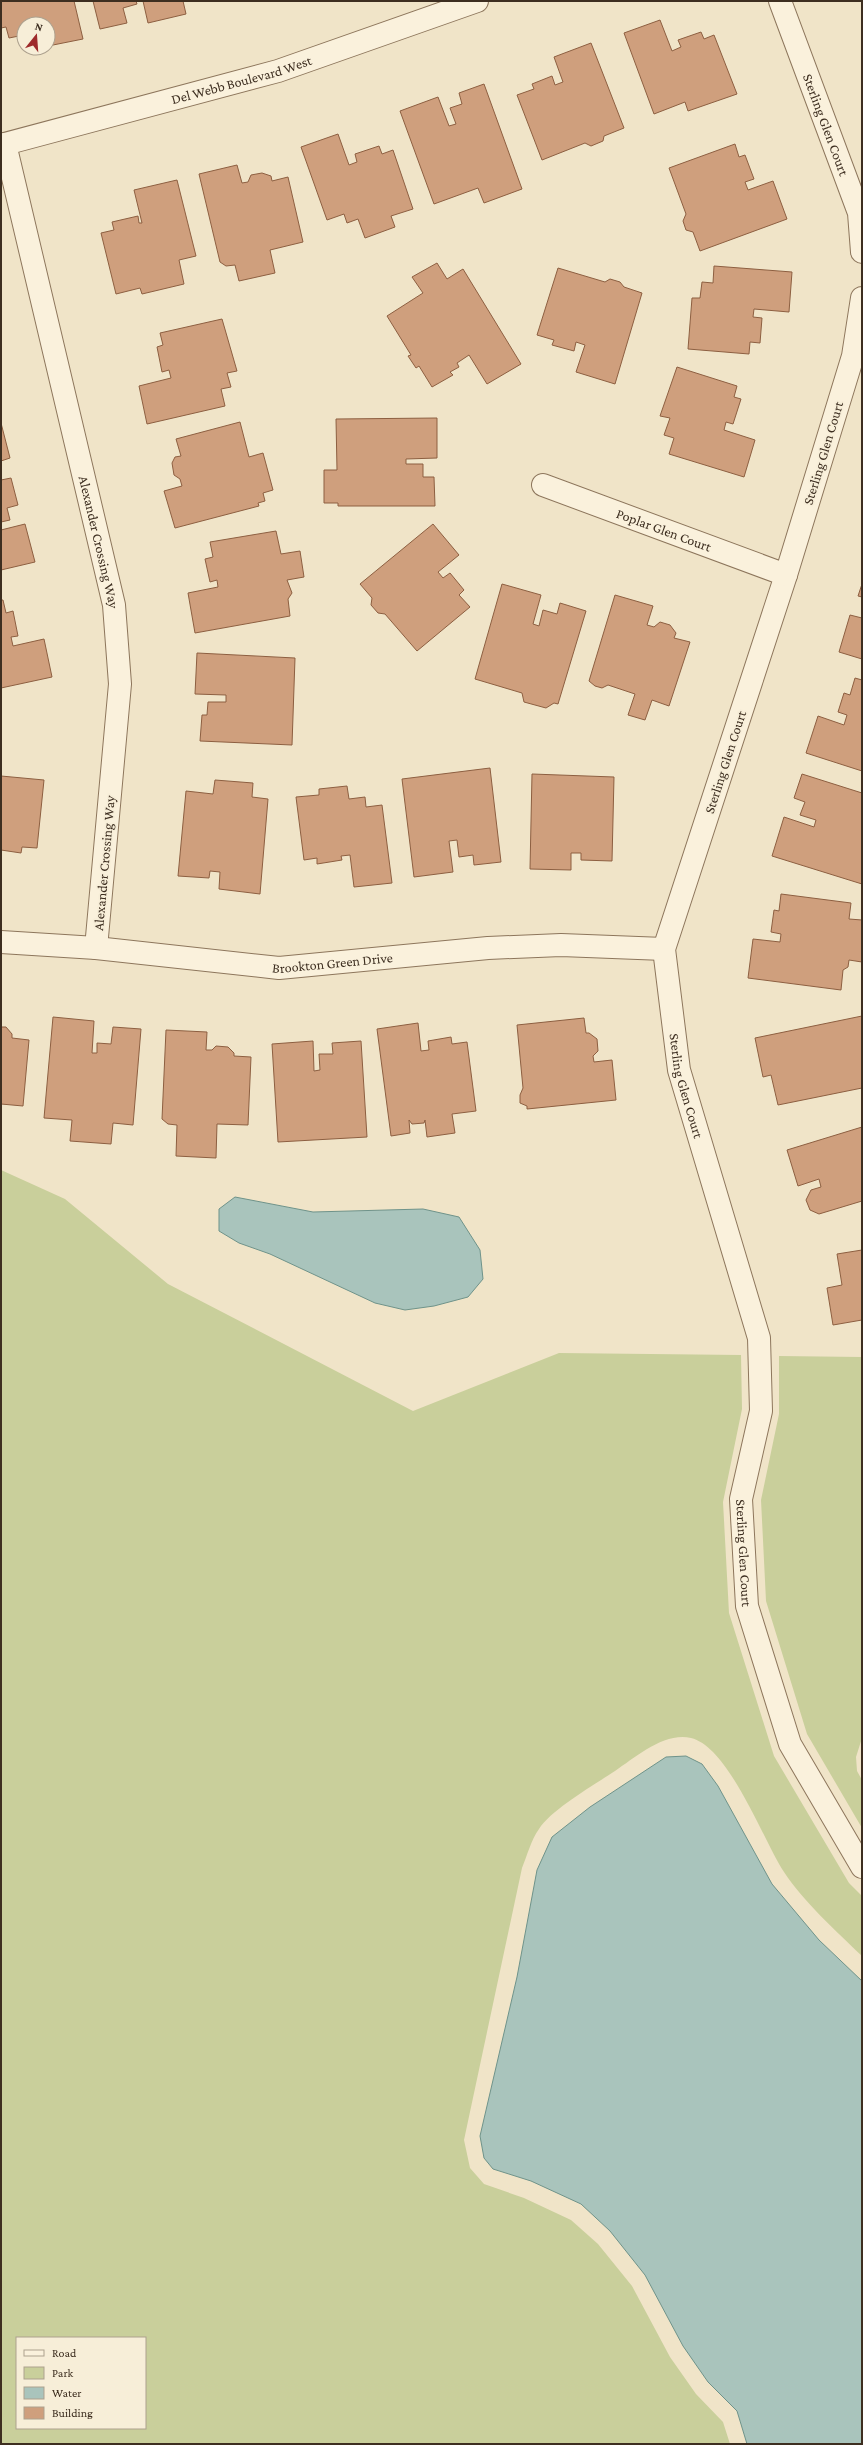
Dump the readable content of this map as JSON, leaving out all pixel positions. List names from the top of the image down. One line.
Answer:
{"streets":{"street":["Del Webb Boulevard West","Sterling Glen Court","Poplar Glen Court","Alexander Crossing Way","Brookton Green Drive"]},"crossings":[["Del Webb Boulevard West","Alexander Crossing Way"],["Sterling Glen Court","Poplar Glen Court"],["Sterling Glen Court","Brookton Green Drive"],["Alexander Crossing Way","Brookton Green Drive"]],"legend":["Road","Park","Water","Building"],"north":"top"}
